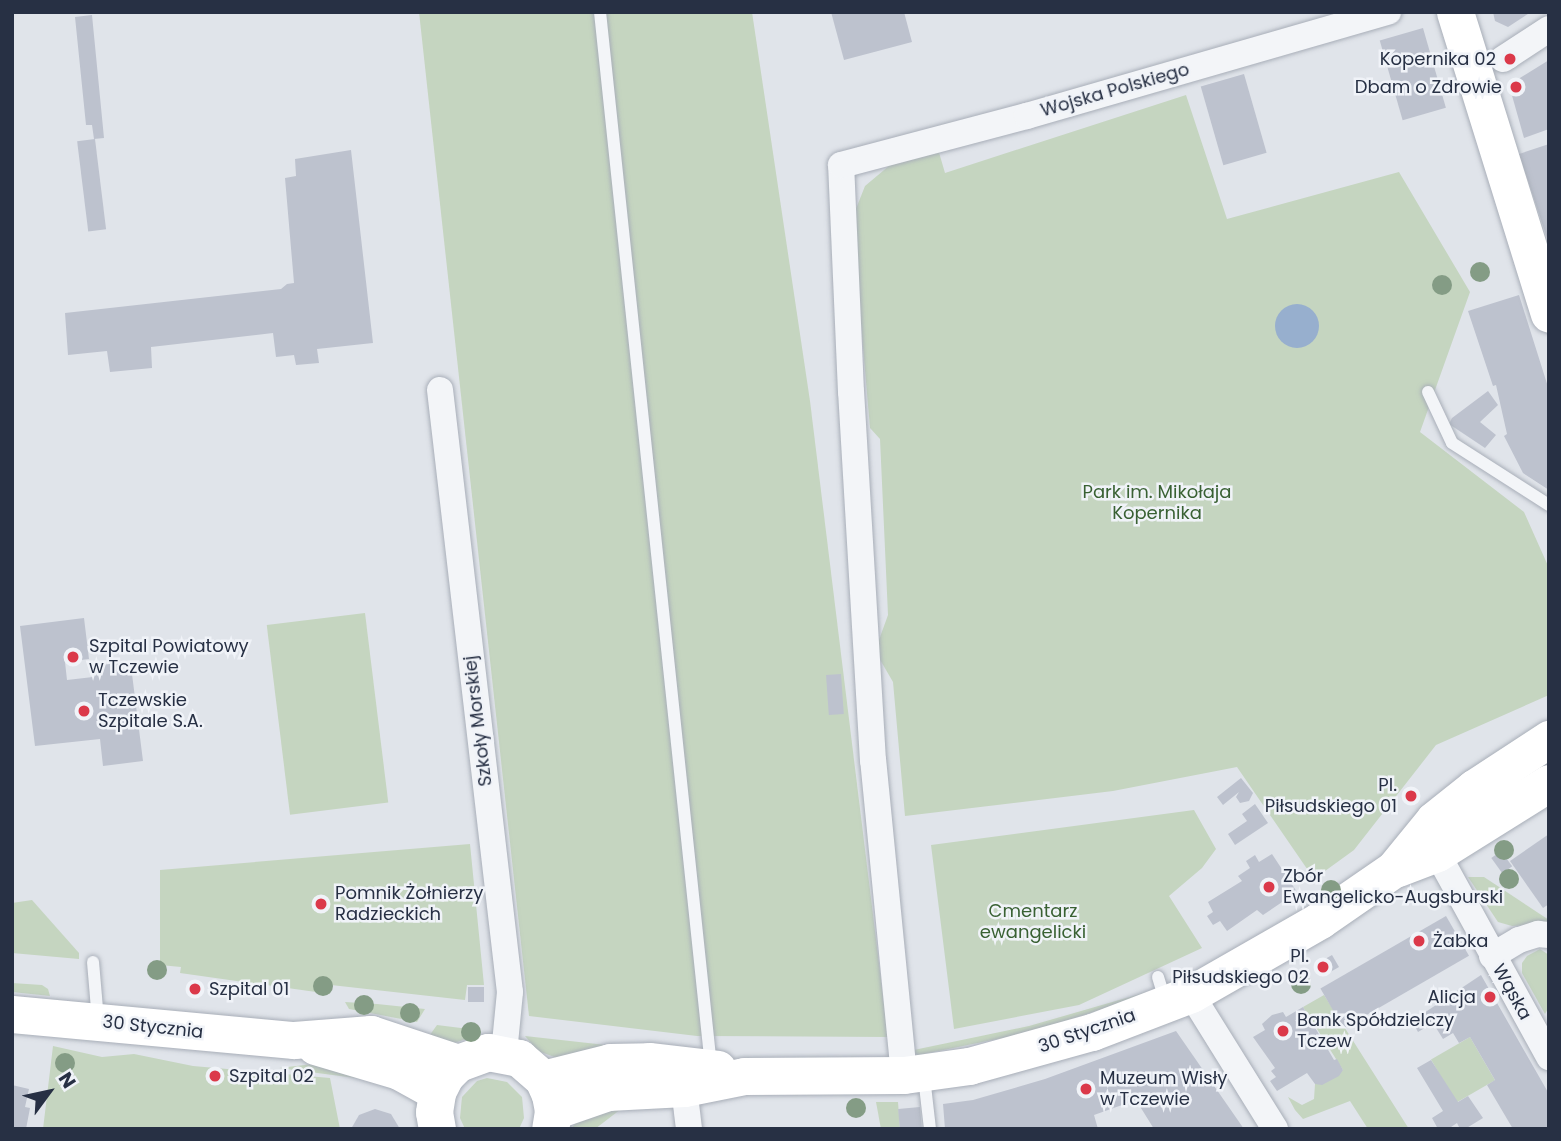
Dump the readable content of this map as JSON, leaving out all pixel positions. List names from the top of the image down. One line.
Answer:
{"streets":{"street":["Wojska Polskiego","Szkoły Morskiej","Wąska","30 Stycznia"]},"crossings":[["Wojska Polskiego","30 Stycznia"],["Wąska","30 Stycznia"]],"parks":["Park im. Mikołaja Kopernika","Cmentarz ewangelicki"],"places":["Kopernika 02","Dbam o Zdrowie","Szpital Powiatowy w Tczewie","Tczewskie Szpitale S.A.","Pl. Piłsudskiego 01","Zbór Ewangelicko-Augsburski","Pomnik Żołnierzy Radzieckich","Żabka","Pl. Piłsudskiego 02","Szpital 01","Alicja","Bank Spółdzielczy Tczew","Szpital 02","Muzeum Wisły w Tczewie"],"north":"top right"}
